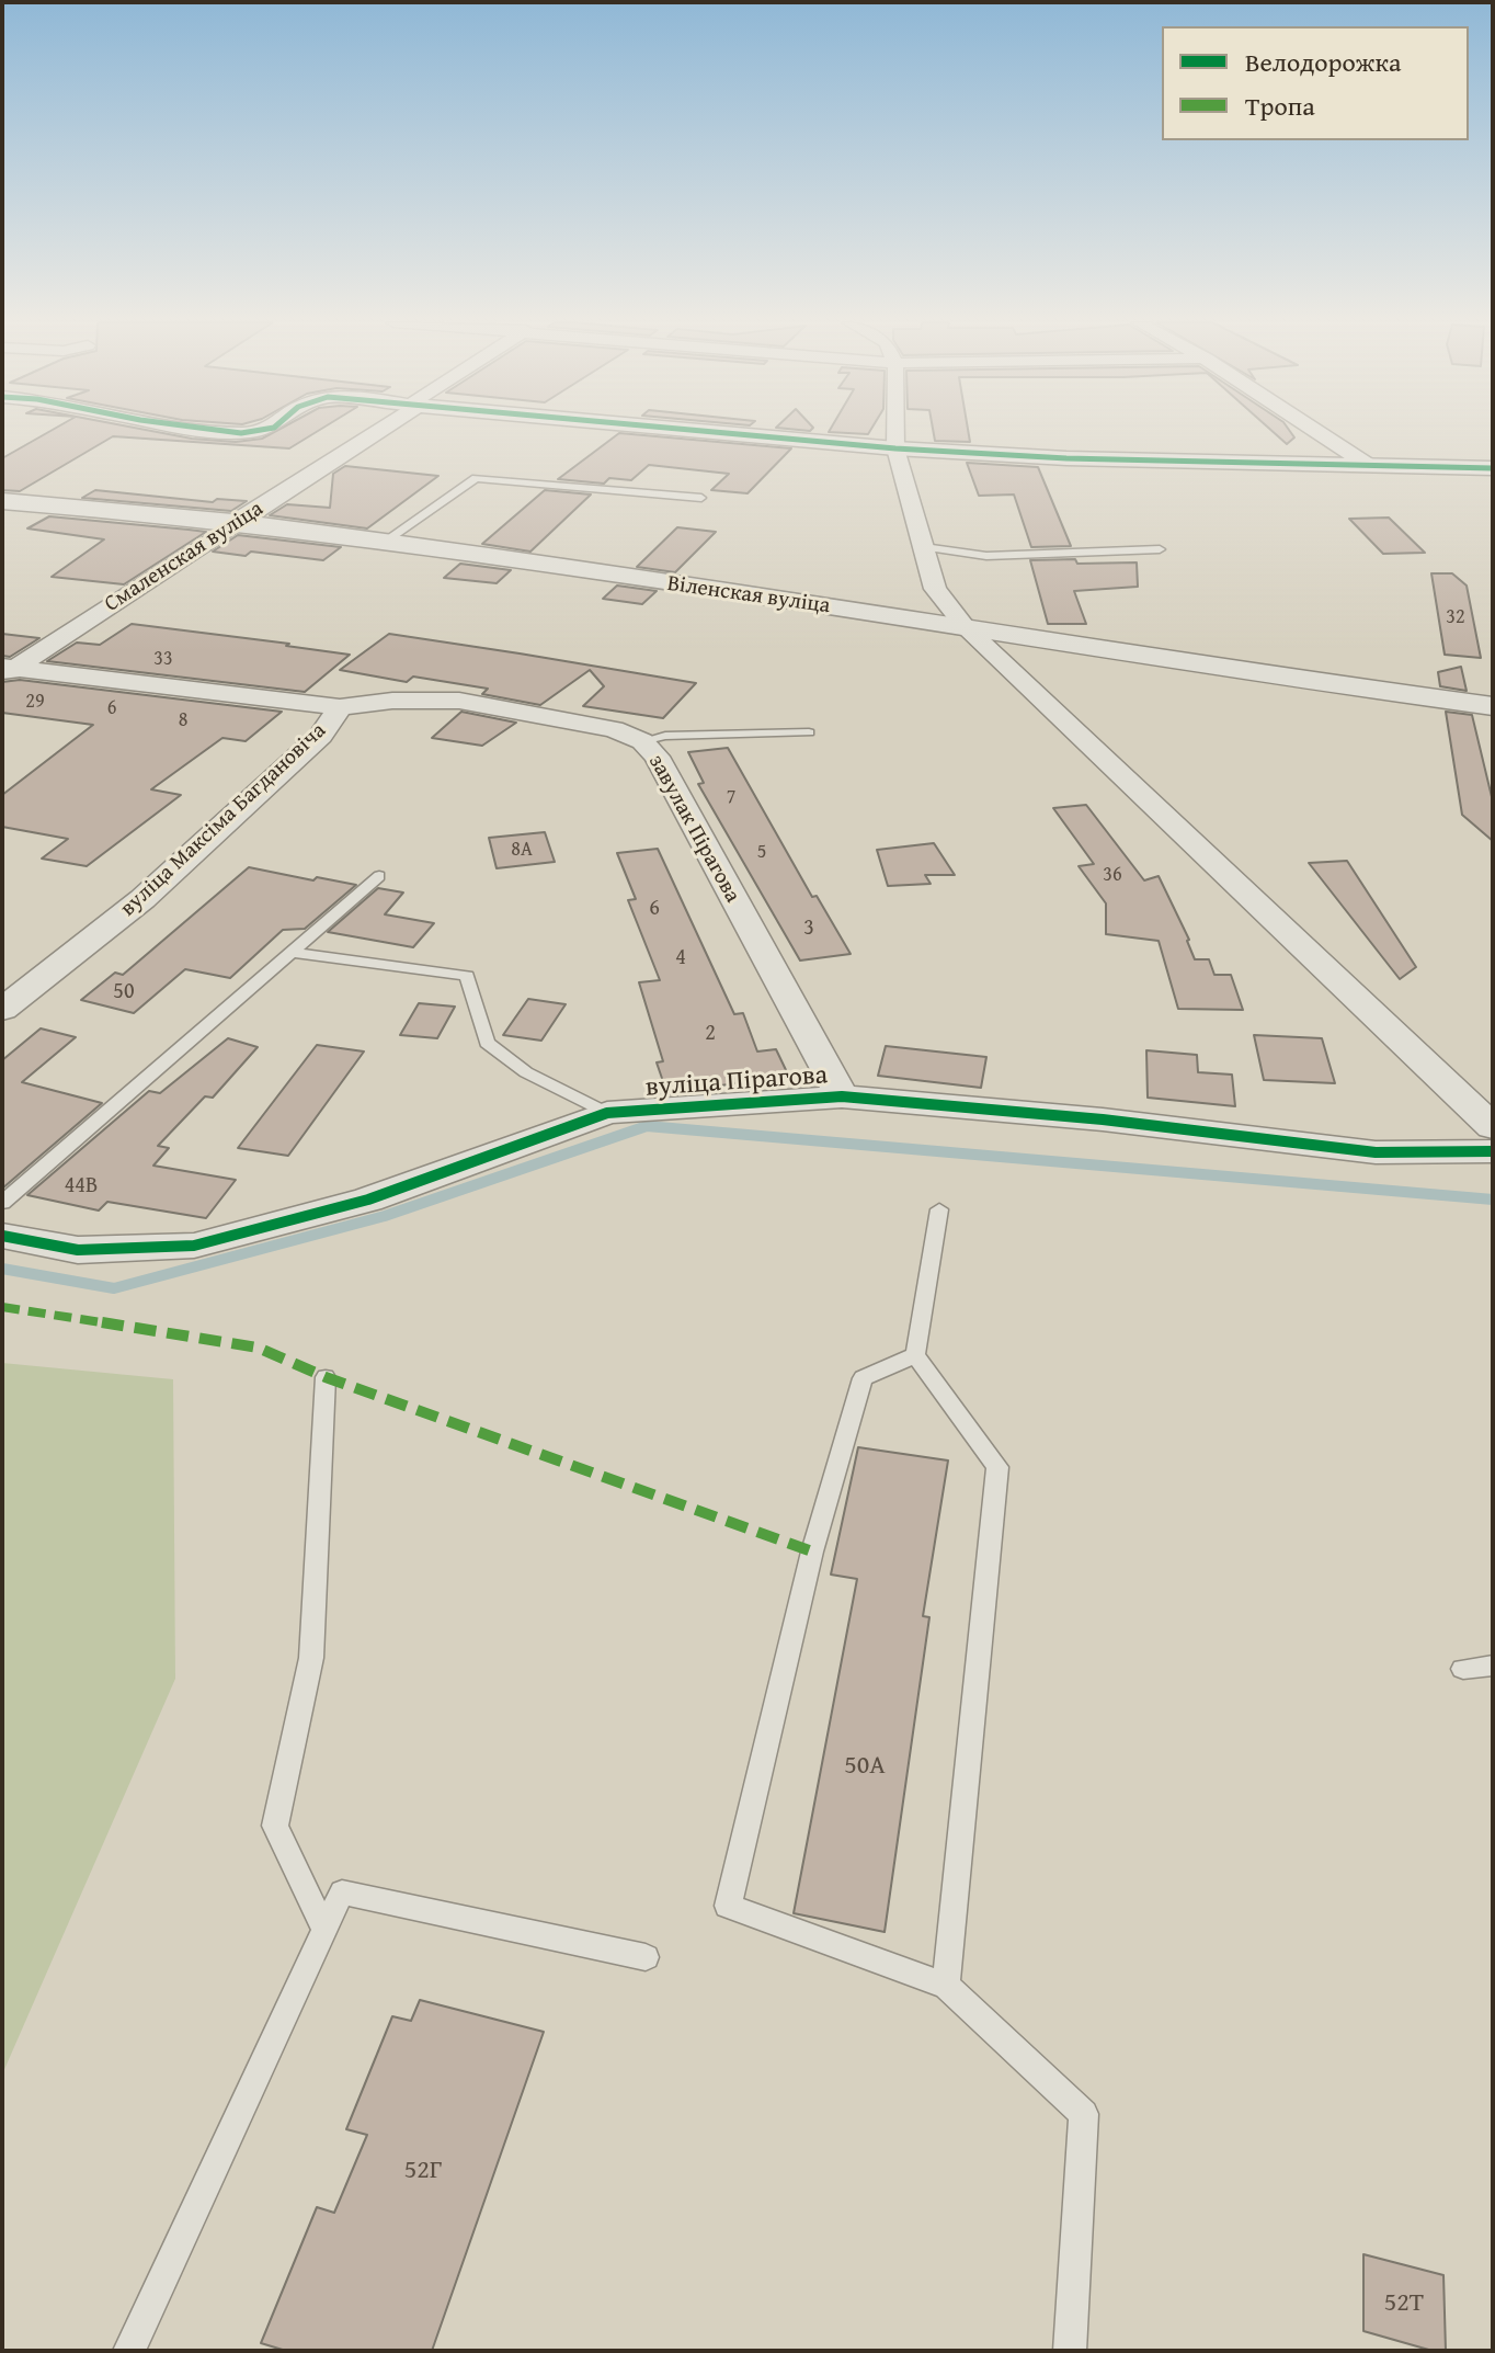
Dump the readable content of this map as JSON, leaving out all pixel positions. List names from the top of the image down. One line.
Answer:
{"streets":{"street":["Смаленская вуліца","Віленская вуліца","вуліца Максіма Багдановіча","завулак Пірагова","вуліца Пірагова"]},"crossings":[["Смаленская вуліца","Віленская вуліца"],["Смаленская вуліца","вуліца Максіма Багдановіча"],["вуліца Максіма Багдановіча","завулак Пірагова"],["завулак Пірагова","вуліца Пірагова"]],"house_numbers":["32","33","29","6","8","7","8А","5","36","6","3","4","50","2","44В","50А","52Г","52Т"],"legend":["Велодорожка","Тропа"]}
